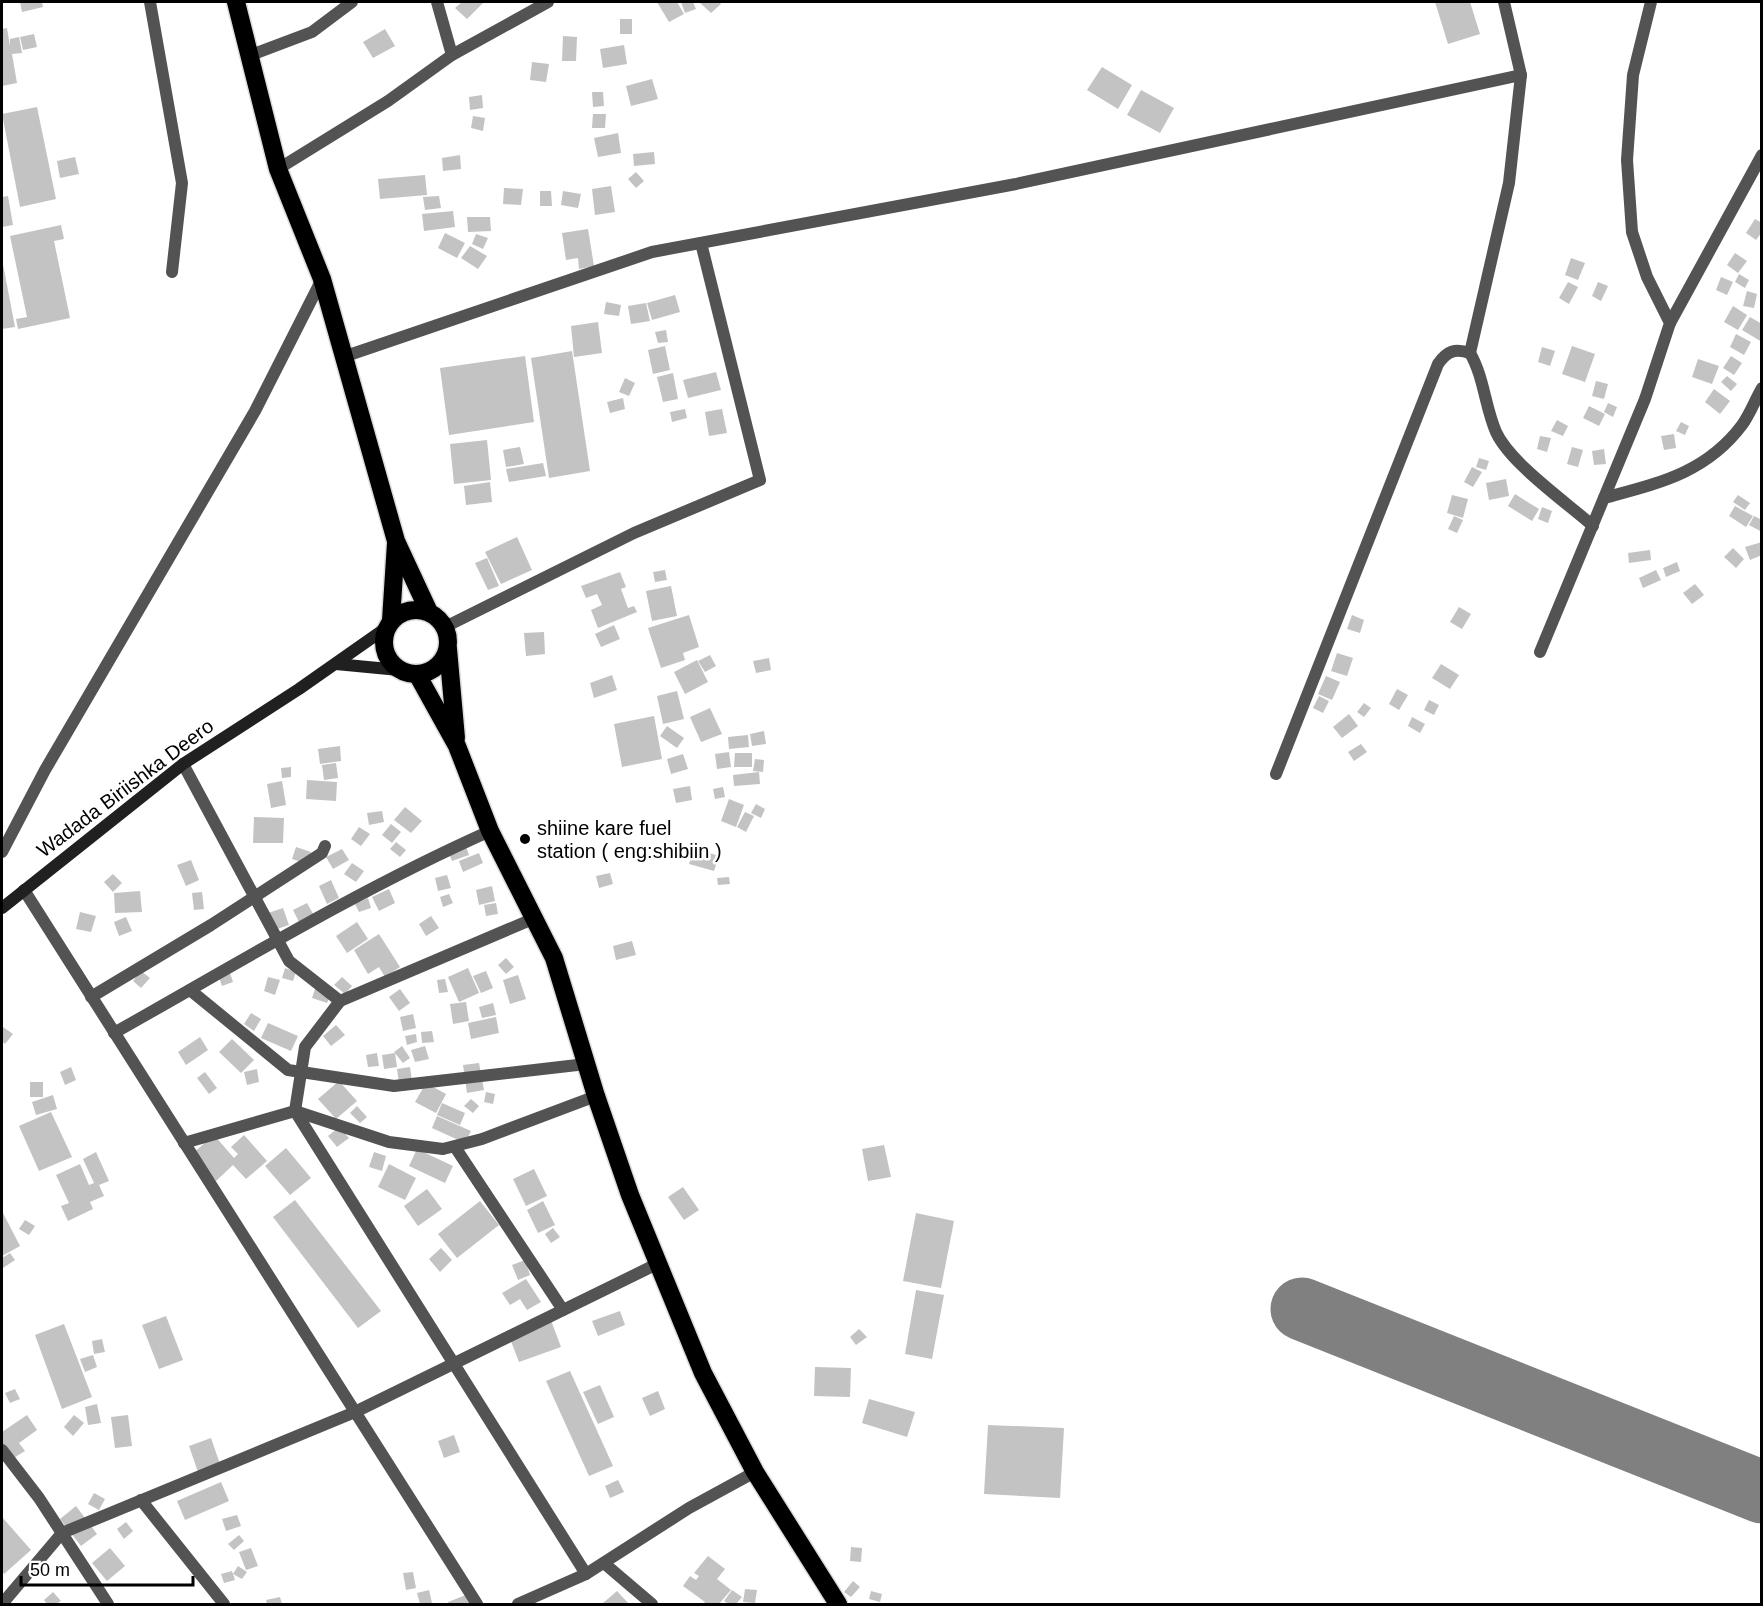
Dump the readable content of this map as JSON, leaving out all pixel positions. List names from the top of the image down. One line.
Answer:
{"streets":{"street":["Wadada Biriishka Deero"]},"places":["shiine kare fuel station ( eng:shibiin )"],"scale_bar":"50 m"}
